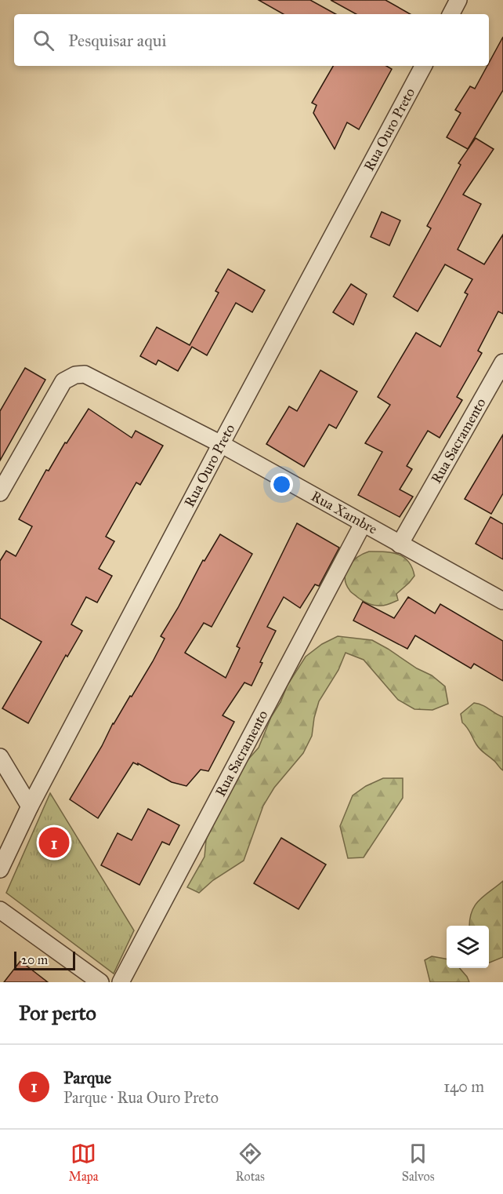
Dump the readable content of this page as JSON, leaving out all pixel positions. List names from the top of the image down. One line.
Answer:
{"streets":{"street":["Rua Ouro Preto","Rua Sacramento","Rua Xambre"]},"crossings":[["Rua Ouro Preto","Rua Xambre"],["Rua Sacramento","Rua Xambre"]],"scale_bar":"20 m","page":{"search":"Pesquisar aqui","pins":"1","scale":"20 m","heading":"Por perto","list":[{"mark":"1","name":"Parque","note":"Parque · Rua Ouro Preto","value":"140 m"}],"nav":["Mapa","Rotas","Salvos"]}}
